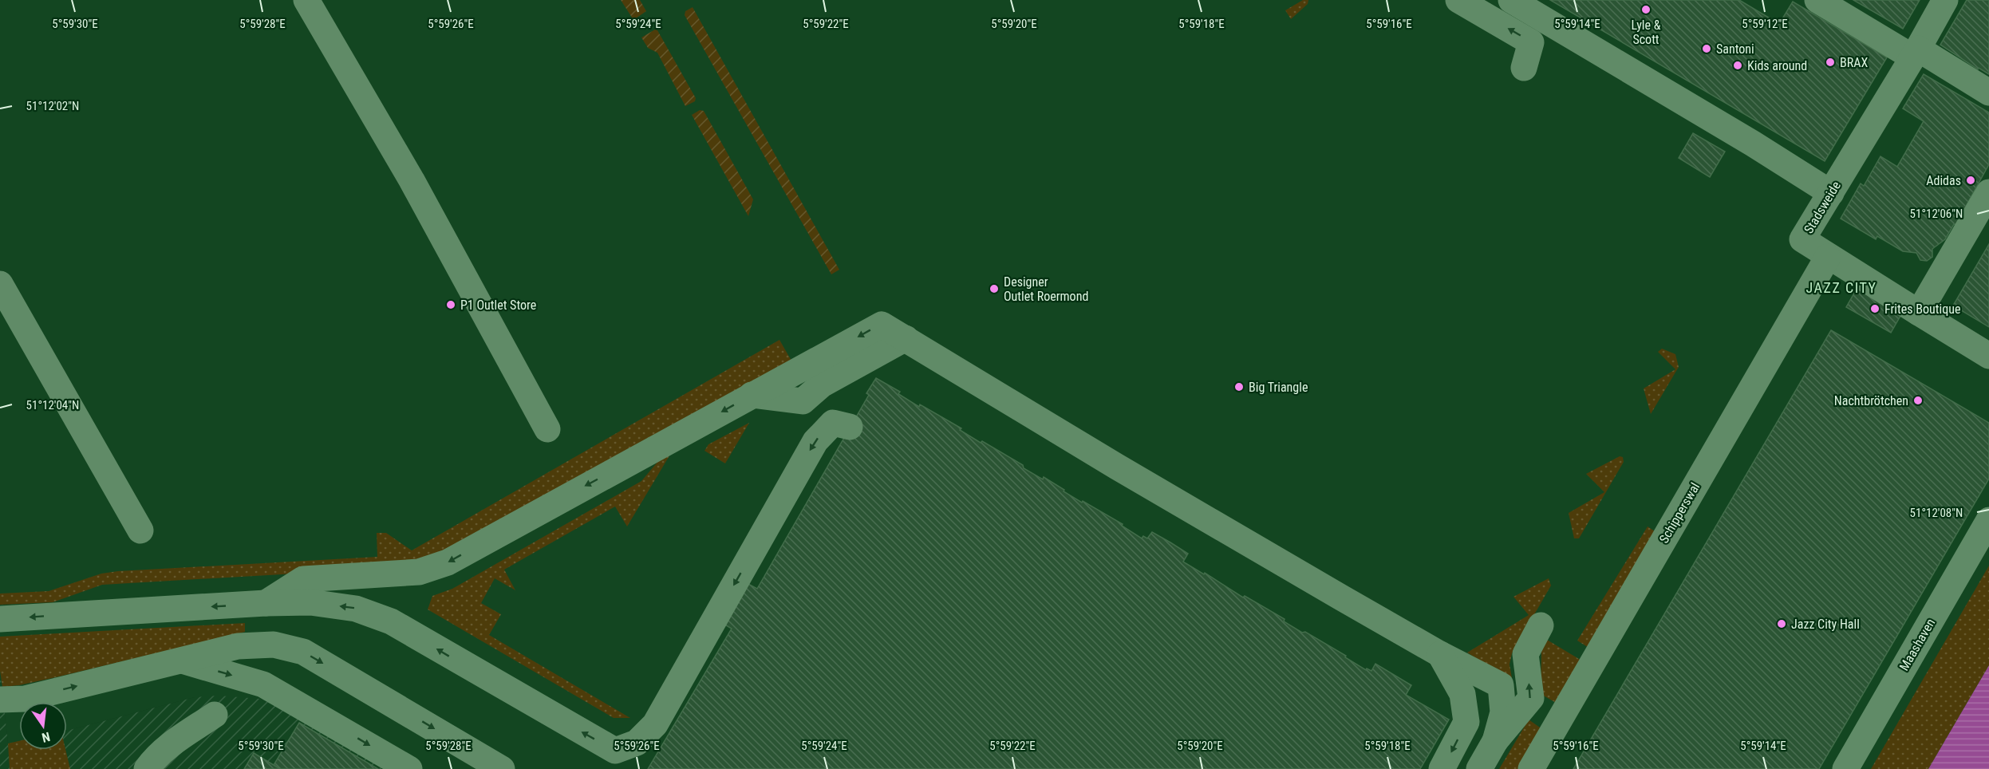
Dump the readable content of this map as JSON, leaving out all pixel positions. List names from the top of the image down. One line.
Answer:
{"streets":{"street":["Stadsweide","Schipperswal","Maashaven"]},"crossings":[["Stadsweide","Schipperswal"]],"districts":["JAZZ CITY"],"places":["Lyle & Scott","Santoni","BRAX","Kids around","Adidas","Designer Outlet Roermond","P1 Outlet Store","Frites Boutique","Big Triangle","Nachtbrötchen","Jazz City Hall"],"north":"bottom","coordinates":["5°59'26\"E","5°59'16\"E","5°59'12\"E","5°59'30\"E","5°59'28\"E","5°59'24\"E","5°59'22\"E","5°59'20\"E","5°59'18\"E","5°59'14\"E","51°12'02\"N","51°12'06\"N","51°12'04\"N","51°12'08\"N"]}
